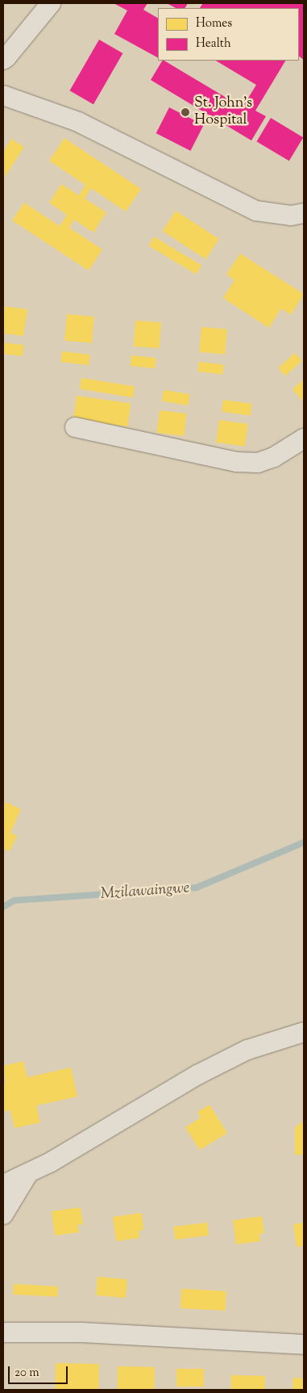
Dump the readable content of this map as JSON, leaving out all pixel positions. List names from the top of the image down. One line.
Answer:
{"water":["Mzilawaingwe"],"places":["St. John's Hospital"],"legend":["Homes","Health"],"scale_bar":"20 m"}
